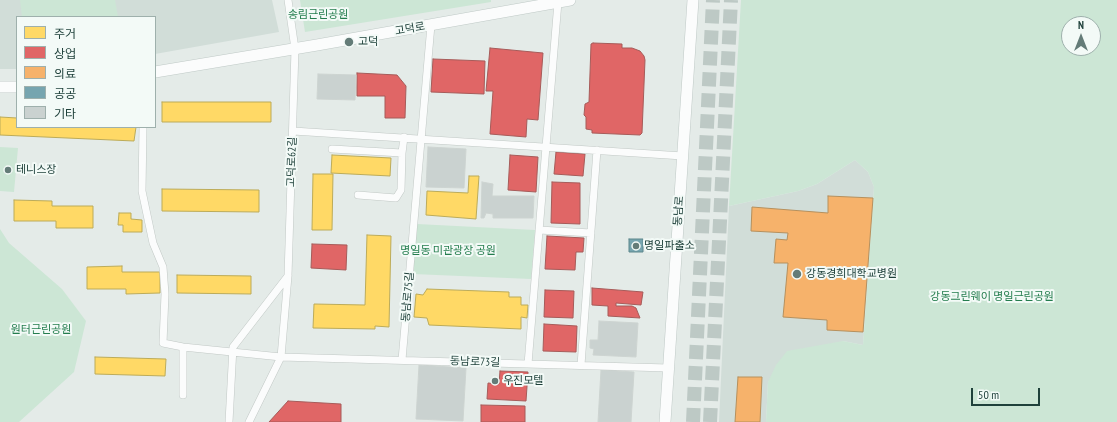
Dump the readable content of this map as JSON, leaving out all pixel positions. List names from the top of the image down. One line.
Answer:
{"streets":{"main road":["고덕로","동남로"],"street":["고덕로62길","동남로75길","동남로73길"]},"crossings":[["고덕로","고덕로62길"],["고덕로","동남로75길"],["고덕로62길","동남로73길"],["동남로","동남로73길"],["동남로75길","동남로73길"]],"parks":["송림근린공원","명일동 미관광장 공원","강동그린웨이 명일근린공원","원터근린공원"],"places":["고덕","테니스장","명일파출소","강동경희대학교병원","우진모텔"],"legend":["주거","상업","의료","공공","기타"],"scale_bar":"50 m","north":"top"}
